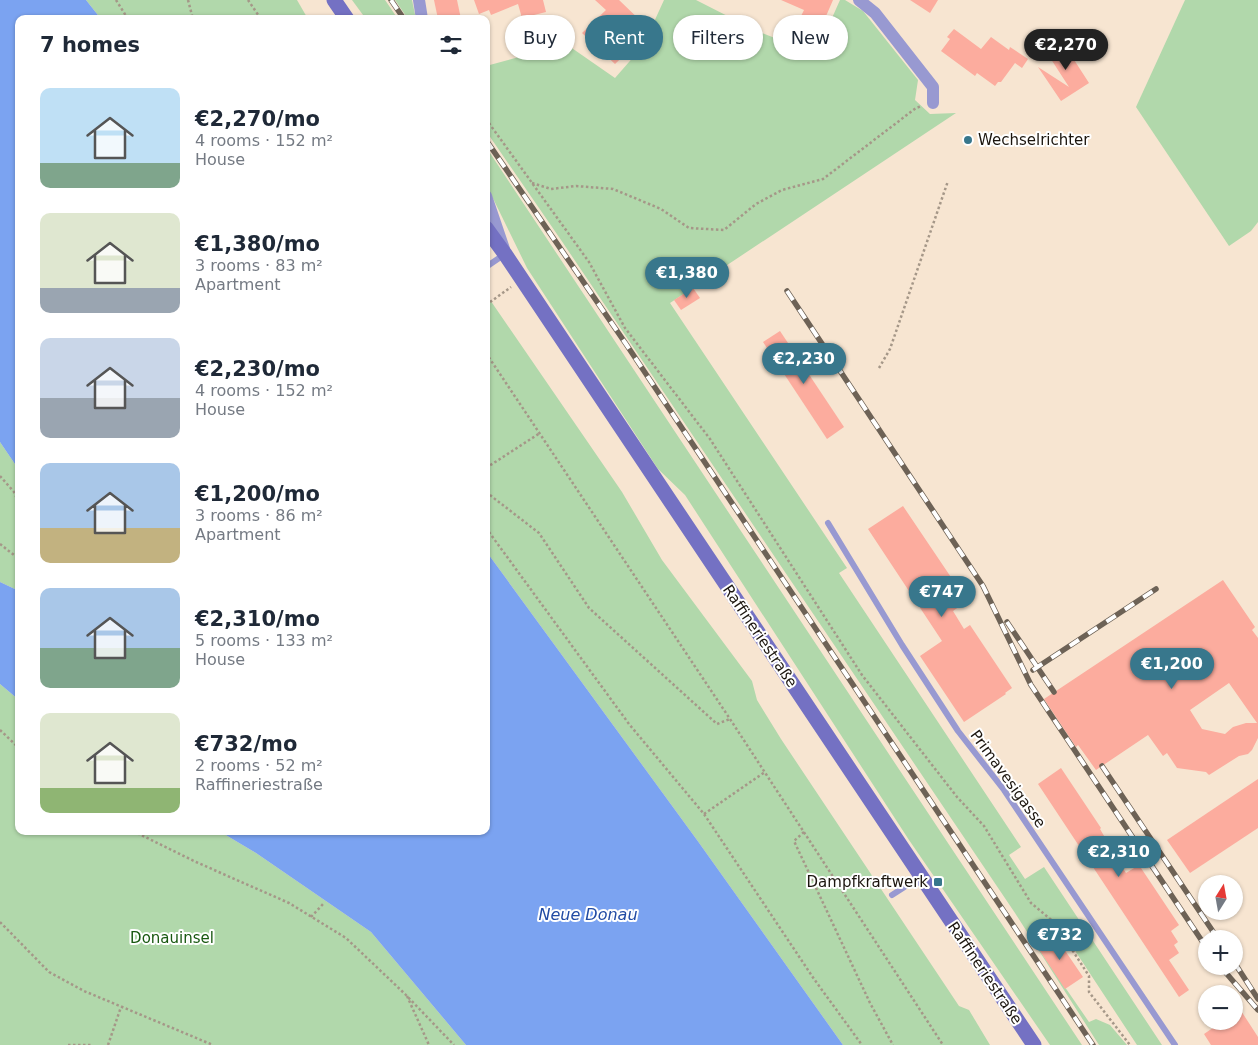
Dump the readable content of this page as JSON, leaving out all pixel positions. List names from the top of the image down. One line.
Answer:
{"streets":{"main road":["Raffineriestraße"],"lane":["Primavesigasse"]},"water":["Neue Donau"],"parks":["Donauinsel"],"places":{"other":["Wechselrichter"],"transit":["Dampfkraftwerk"]},"north":"top","page":{"chip":["Buy","Rent","Filters","New"],"heading":"7 homes","price":["€2,270","€1,380","€2,230","€747","€1,200","€2,310","€732"],"list":[{"name":"€2,270/mo","note":"4 rooms · 152 m² · House"},{"name":"€1,380/mo","note":"3 rooms · 83 m² · Apartment"},{"name":"€2,230/mo","note":"4 rooms · 152 m² · House"},{"name":"€1,200/mo","note":"3 rooms · 86 m² · Apartment"},{"name":"€2,310/mo","note":"5 rooms · 133 m² · House"},{"name":"€732/mo","note":"2 rooms · 52 m² · Raffineriestraße"}],"map_buttons":["+","−"]}}
